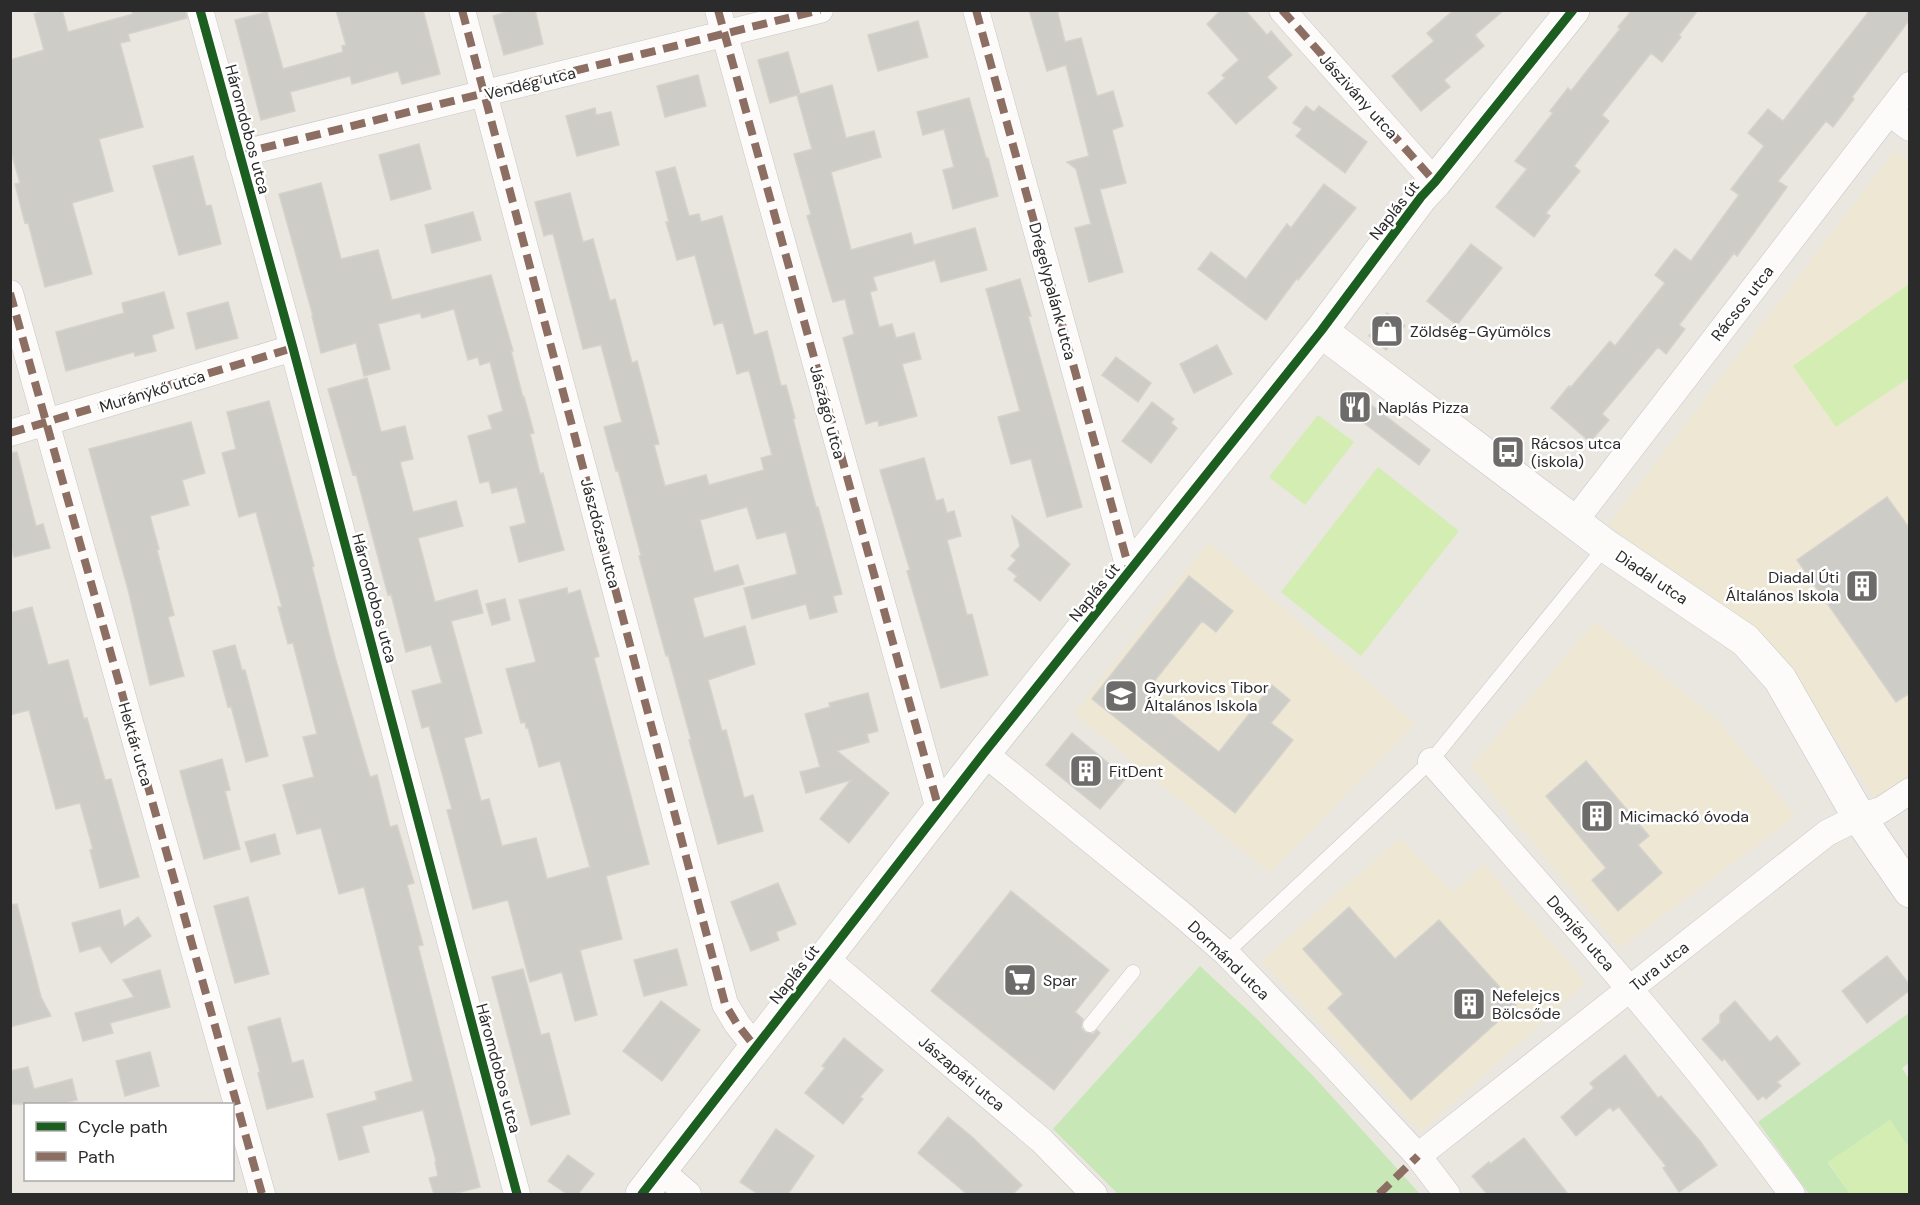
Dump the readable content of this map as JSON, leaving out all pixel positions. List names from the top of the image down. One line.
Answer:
{"streets":{"street":["Vendég utca","Jászivány utca","Háromdobos utca","Naplás út","Drégelypalánk utca","Rácsos utca","Muránykő utca","Jászágó utca","Jászdózsa utca","Diadal utca","Hektár utca","Demjén utca","Dormánd utca","Tura utca","Jászapáti utca"]},"crossings":[["Vendég utca","Háromdobos utca"],["Vendég utca","Jászágó utca"],["Vendég utca","Jászdózsa utca"],["Jászivány utca","Naplás út"],["Háromdobos utca","Muránykő utca"],["Naplás út","Drégelypalánk utca"],["Naplás út","Jászágó utca"],["Naplás út","Jászdózsa utca"],["Naplás út","Diadal utca"],["Naplás út","Dormánd utca"],["Naplás út","Jászapáti utca"],["Rácsos utca","Diadal utca"],["Muránykő utca","Hektár utca"],["Diadal utca","Tura utca"],["Demjén utca","Tura utca"],["Dormánd utca","Tura utca"]],"places":{"shop":["Zöldség-Gyümölcs"],"restaurant":["Naplás Pizza"],"bus stop":["Rácsos utca (iskola)"],"building":["Diadal Úti Általános Iskola","FitDent","Micimackó óvoda","Nefelejcs Bölcsőde"],"school or university":["Gyurkovics Tibor Általános Iskola"],"supermarket":["Spar"]},"legend":["Cycle path","Path"]}
